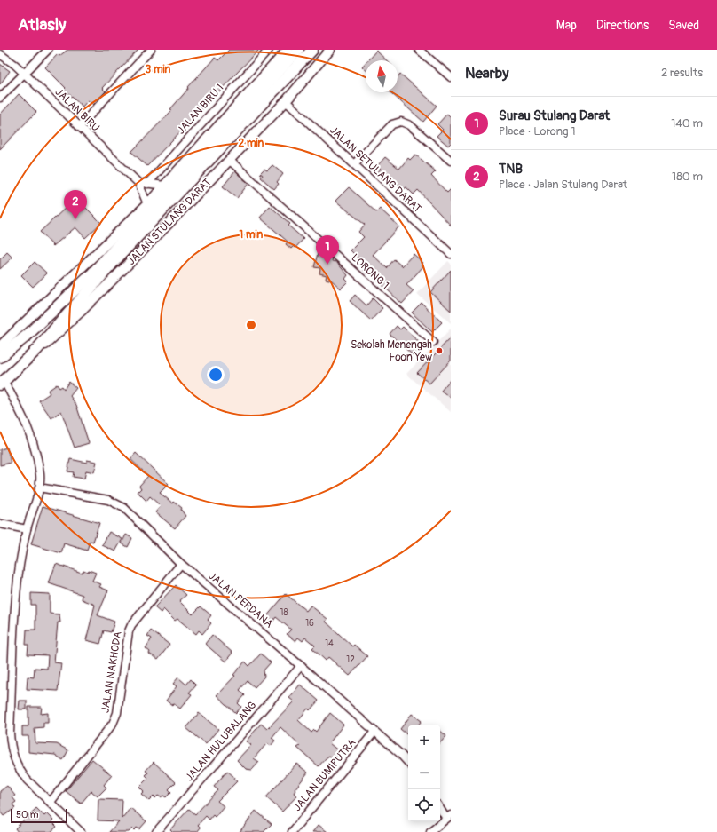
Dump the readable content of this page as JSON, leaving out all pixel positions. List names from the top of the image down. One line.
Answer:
{"streets":{"highway":["JALAN STULANG DARAT"],"street":["JALAN BIRU 1","JALAN BIRU","JALAN SETULANG DARAT","LORONG 1","JALAN PERDANA","JALAN NAKHODA","JALAN HULUBALANG","JALAN BUMIPUTRA"]},"crossings":[["JALAN SETULANG DARAT","JALAN STULANG DARAT"],["JALAN STULANG DARAT","LORONG 1"],["JALAN PERDANA","JALAN NAKHODA"],["JALAN PERDANA","JALAN HULUBALANG"],["JALAN PERDANA","JALAN BUMIPUTRA"]],"places":["Sekolah Menengah Foon Yew"],"house_numbers":["18","16","14","12"],"scale_bar":"50 m","north":"top","page":{"header":"Atlasly","nav":["Map","Directions","Saved"],"heading":["Nearby","2 results"],"list":[{"mark":"1","name":"Surau Stulang Darat","note":"Place · Lorong 1","value":"140 m"},{"mark":"2","name":"TNB","note":"Place · Jalan Stulang Darat","value":"180 m"}],"pins":["2","1"],"map_buttons":["+","−"],"scale":"50 m"},"rings":["3 min","2 min","1 min"]}
